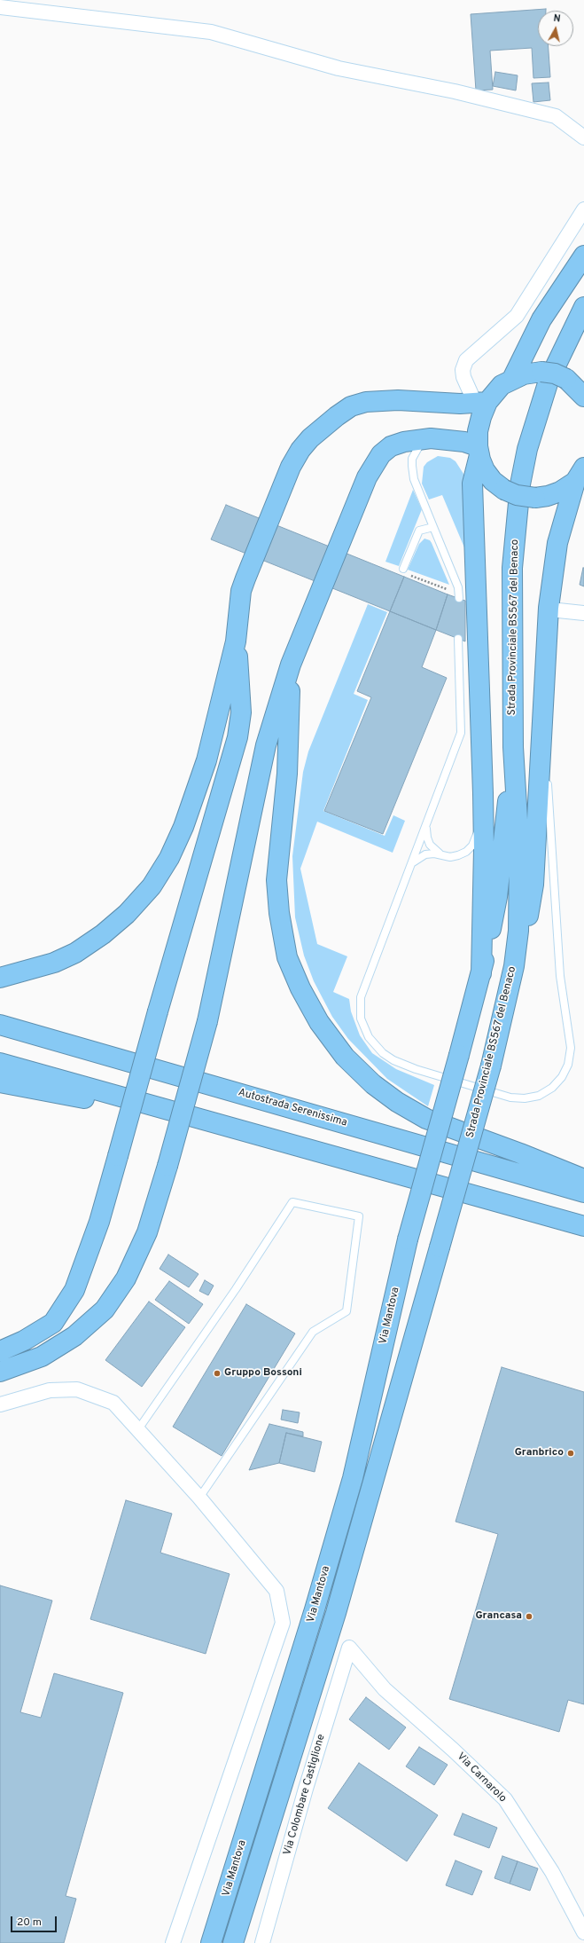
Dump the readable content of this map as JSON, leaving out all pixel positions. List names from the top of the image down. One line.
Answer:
{"streets":{"highway":["Strada Provinciale BS567 del Benaco","Autostrada Serenissima","Via Mantova"],"street":["Via Carnarolo","Via Colombare Castiglione"]},"crossings":[["Strada Provinciale BS567 del Benaco","Via Mantova"],["Via Carnarolo","Via Colombare Castiglione"]],"places":["Gruppo Bossoni","Granbrico","Grancasa"],"scale_bar":"20 m","north":"top"}
